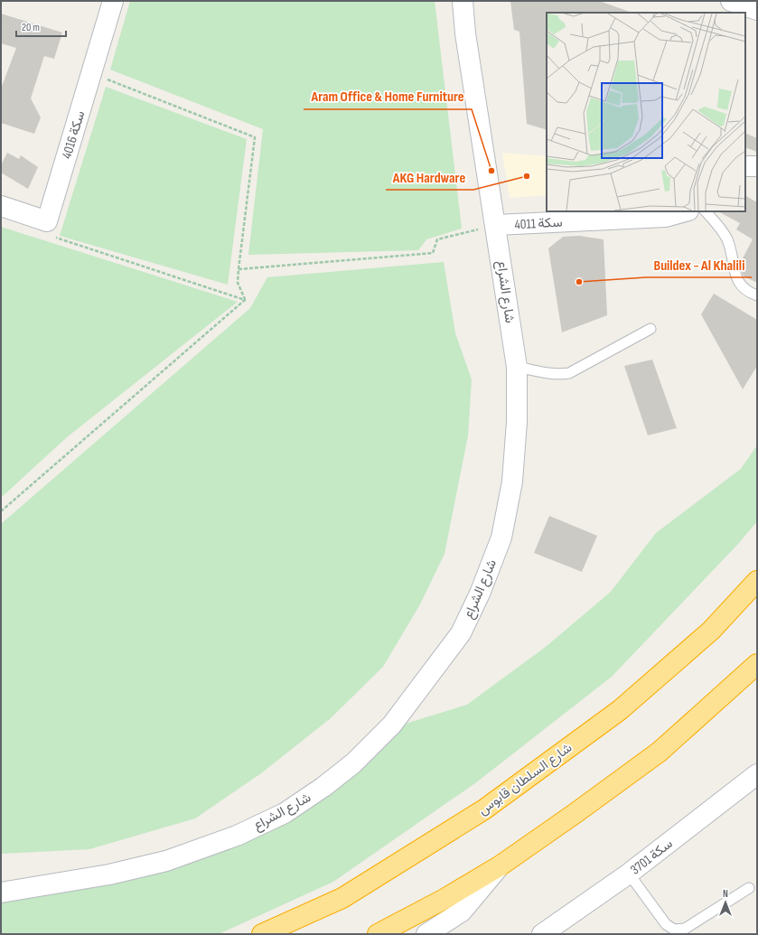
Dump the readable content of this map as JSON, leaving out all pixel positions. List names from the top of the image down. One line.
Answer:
{"streets":{"highway":["شارع السلطان قابوس"],"street":["سكة 4016","سكة 4011","شارع الشراع","سكة 3701"]},"crossings":[["سكة 4011","شارع الشراع"]],"places":["Aram Office & Home Furniture","AKG Hardware","Buildex - Al Khalili"],"scale_bar":"20 m","north":"top"}
